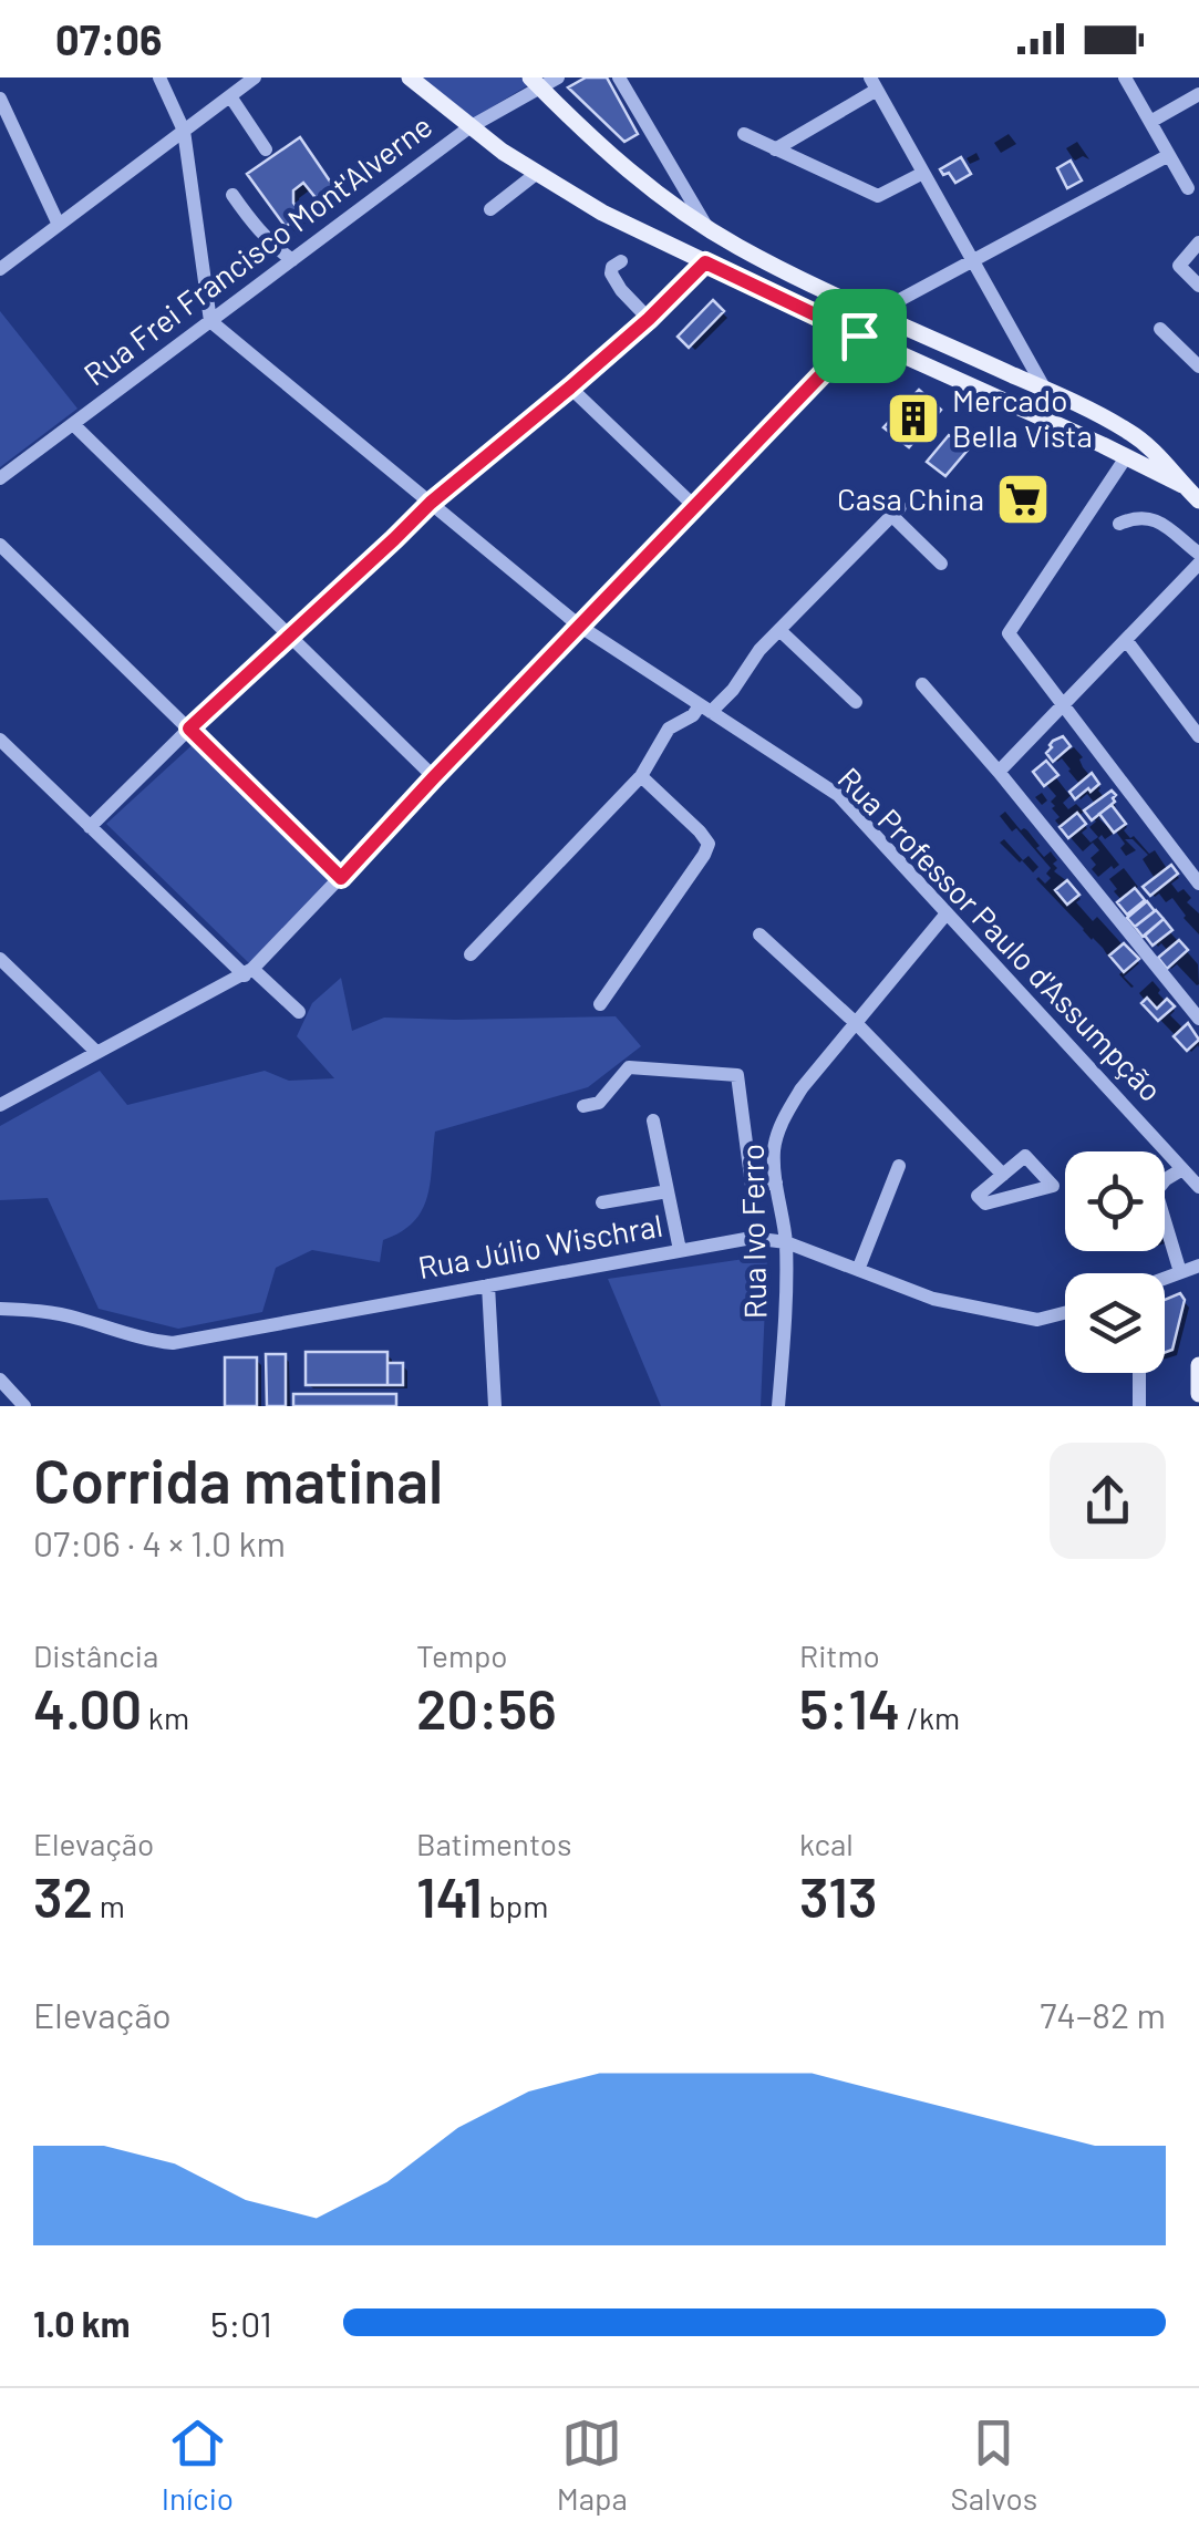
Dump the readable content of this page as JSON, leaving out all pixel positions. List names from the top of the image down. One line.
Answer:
{"streets":{"street":["Rua Frei Francisco Mont'Alverne","Rua Professor Paulo d'Assumpção","Rua Ivo Ferro","Rua Júlio Wischral"]},"crossings":[["Rua Frei Francisco Mont'Alverne","Rua Professor Paulo d'Assumpção"],["Rua Professor Paulo d'Assumpção","Rua Ivo Ferro"],["Rua Ivo Ferro","Rua Júlio Wischral"]],"places":{"building":["Mercado Bella Vista"],"supermarket":["Casa China"]},"page":{"status":"07:06","heading":["Corrida matinal","07:06 · 4 × 1.0 km"],"stats":[["Distância","4.00 km"],["Tempo","20:56"],["Ritmo","5:14 /km"],["Elevação","32 m"],["Batimentos","141 bpm"],["kcal","313"]],"chart":["Elevação","74–82 m"],"list":[{"name":"1.0 km","note":"5:01"}],"tabs":["Início","Mapa","Salvos"]}}
